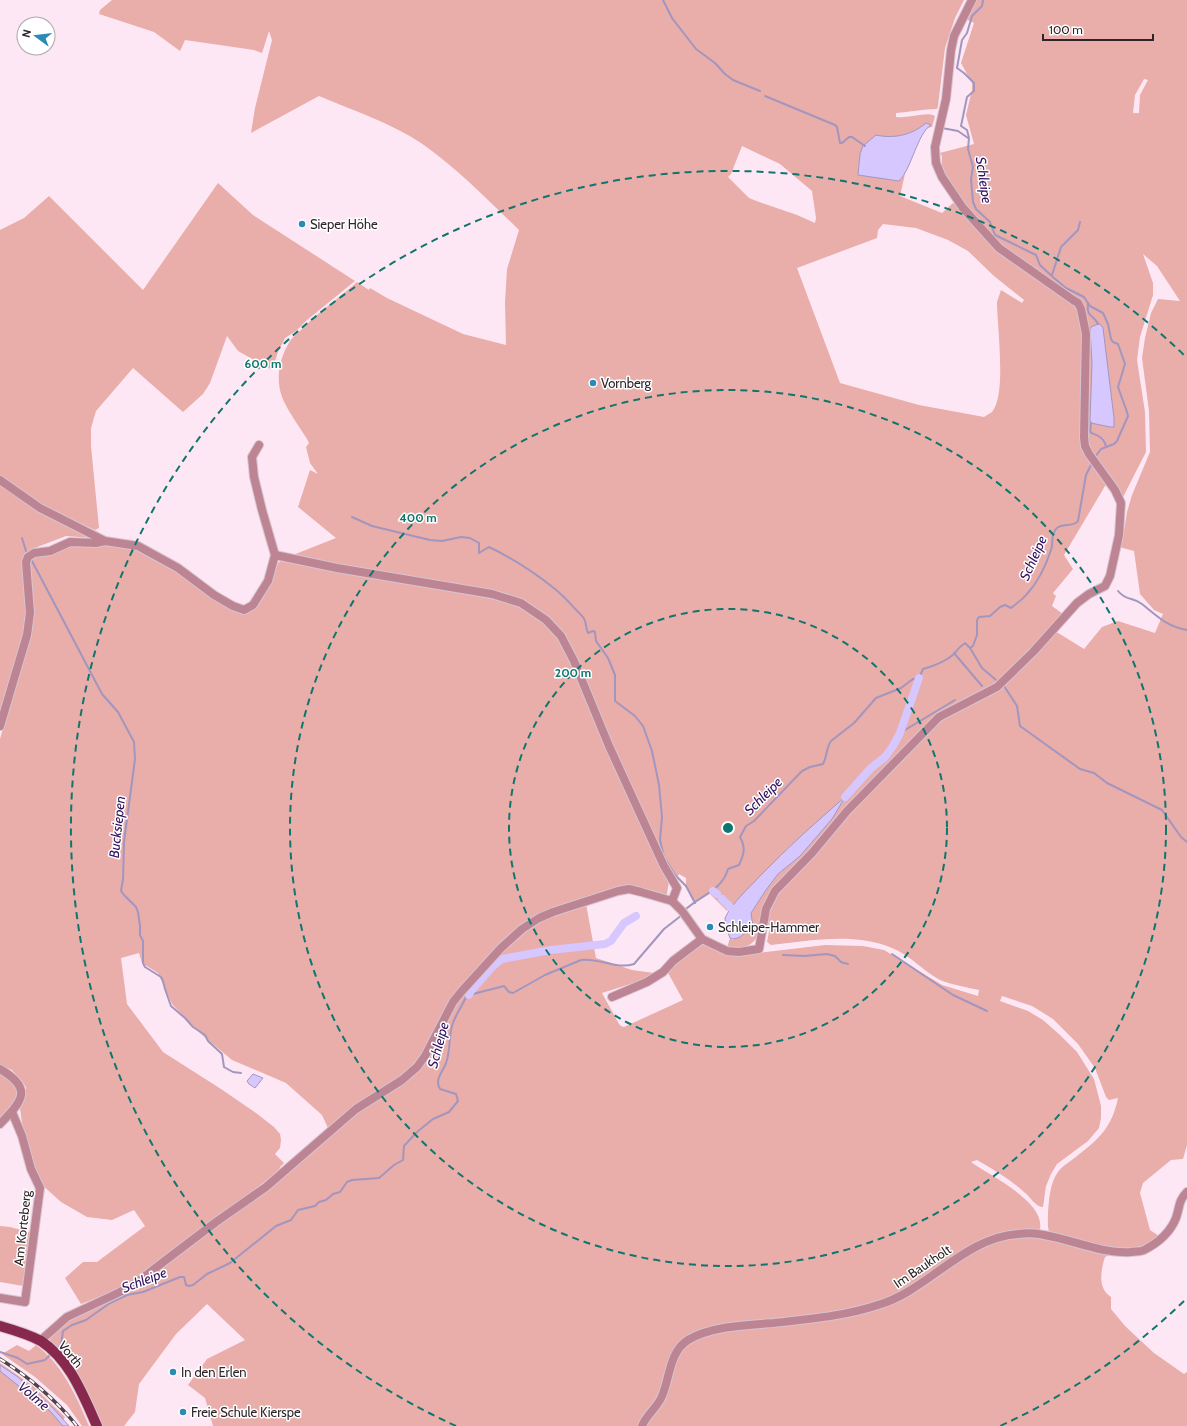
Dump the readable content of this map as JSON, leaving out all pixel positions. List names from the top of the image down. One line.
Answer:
{"streets":{"main road":["Vorth"],"street":["Am Korteberg","Im Baukholt"]},"water":["Schleipe","Bucksiepen","Volme"],"places":["Sieper Höhe","Vornberg","Schleipe-Hammer","In den Erlen","Freie Schule Kierspe"],"scale_bar":"100 m","north":"left","rings":["600 m","400 m","200 m"]}
